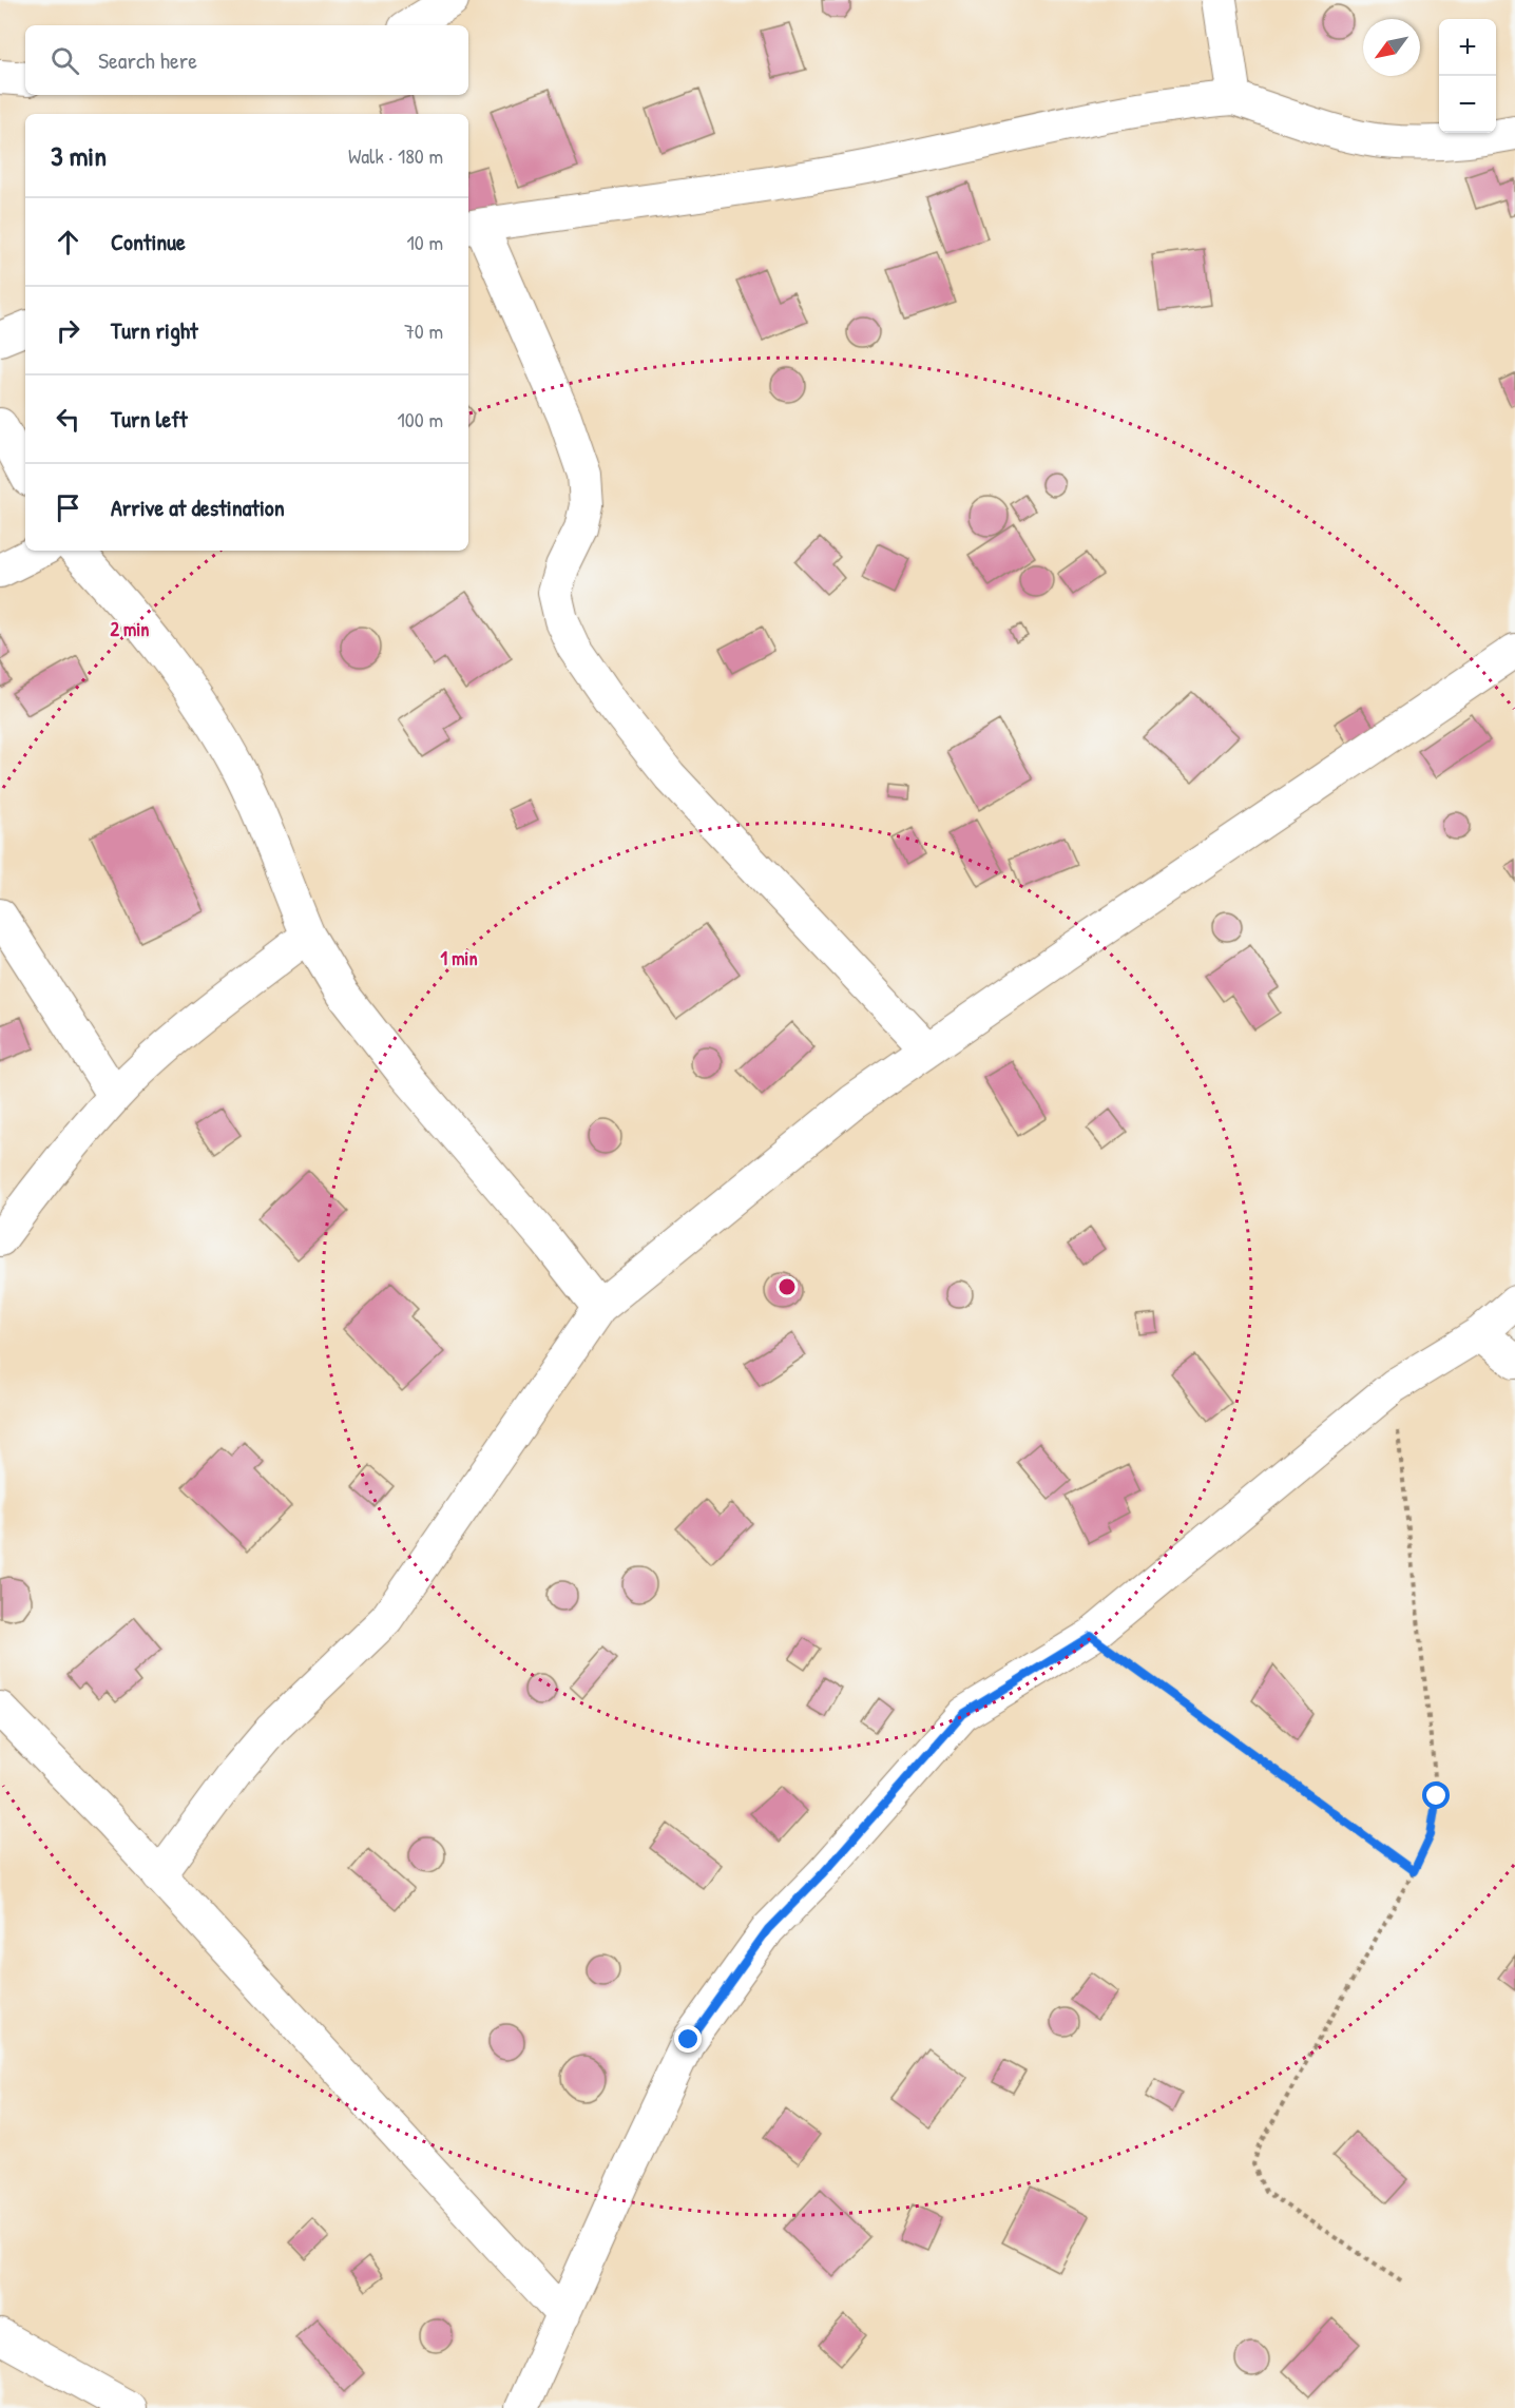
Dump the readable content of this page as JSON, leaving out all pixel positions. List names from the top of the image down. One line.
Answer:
{"north":"bottom left","page":{"map_buttons":["+","−"],"search":"Search here","heading":["3 min","Walk · 180 m"],"list":[["Continue","10 m"],["Turn right","70 m"],["Turn left","100 m"],"Arrive at destination"]},"rings":["2 min","1 min"]}
